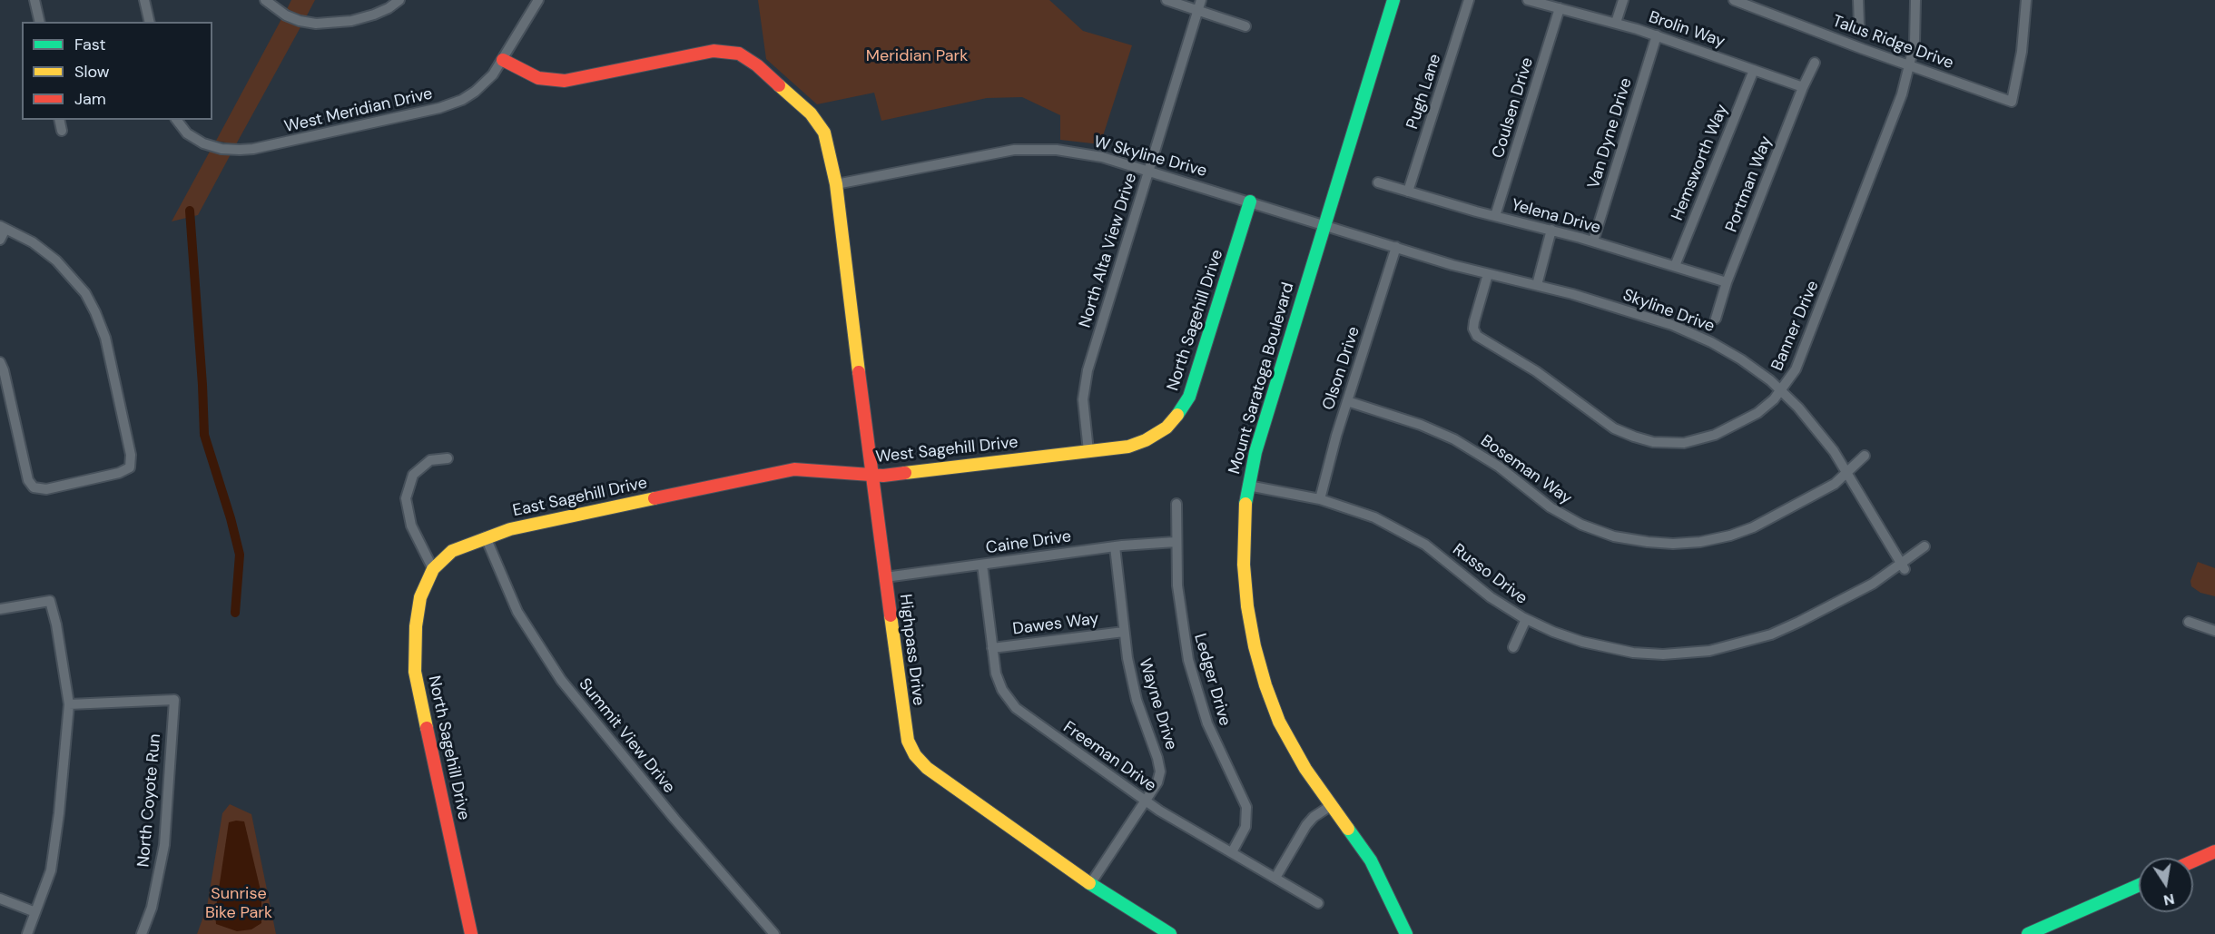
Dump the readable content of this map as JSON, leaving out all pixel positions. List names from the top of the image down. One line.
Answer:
{"streets":{"main road":["North Sagehill Drive","Mount Saratoga Boulevard","West Sagehill Drive","East Sagehill Drive","Highpass Drive"],"street":["Brolin Way","Talus Ridge Drive","Pugh Lane","Coulsen Drive","West Meridian Drive","Van Dyne Drive","W Skyline Drive","Hemsworth Way","Portman Way","Yelena Drive","North Alta View Drive","Skyline Drive","Banner Drive","Olson Drive","Boseman Way","Caine Drive","Russo Drive","Dawes Way","Ledger Drive","Wayne Drive","Summit View Drive","Freeman Drive","North Coyote Run"]},"crossings":[["Brolin Way","Coulsen Drive"],["Brolin Way","Van Dyne Drive"],["Brolin Way","Hemsworth Way"],["Brolin Way","Portman Way"],["Talus Ridge Drive","Banner Drive"],["Pugh Lane","Yelena Drive"],["Coulsen Drive","Yelena Drive"],["West Meridian Drive","Highpass Drive"],["Van Dyne Drive","Yelena Drive"],["W Skyline Drive","North Alta View Drive"],["W Skyline Drive","Skyline Drive"],["W Skyline Drive","North Sagehill Drive"],["W Skyline Drive","Mount Saratoga Boulevard"],["W Skyline Drive","Highpass Drive"],["Hemsworth Way","Yelena Drive"],["Portman Way","Yelena Drive"],["North Alta View Drive","North Sagehill Drive"],["North Alta View Drive","West Sagehill Drive"],["Skyline Drive","Banner Drive"],["Skyline Drive","Olson Drive"],["Skyline Drive","Mount Saratoga Boulevard"],["Skyline Drive","Boseman Way"],["Skyline Drive","Russo Drive"],["North Sagehill Drive","West Sagehill Drive"],["North Sagehill Drive","East Sagehill Drive"],["Olson Drive","Boseman Way"],["Olson Drive","Russo Drive"],["Mount Saratoga Boulevard","Russo Drive"],["West Sagehill Drive","East Sagehill Drive"],["West Sagehill Drive","Highpass Drive"],["East Sagehill Drive","Summit View Drive"],["Caine Drive","Highpass Drive"],["Caine Drive","Ledger Drive"],["Caine Drive","Wayne Drive"],["Caine Drive","Freeman Drive"],["Dawes Way","Wayne Drive"],["Dawes Way","Freeman Drive"],["Highpass Drive","Wayne Drive"],["Ledger Drive","Freeman Drive"],["Wayne Drive","Freeman Drive"]],"parks":["Meridian Park","Sunrise Bike Park"],"legend":["Fast","Slow","Jam"],"north":"bottom"}
